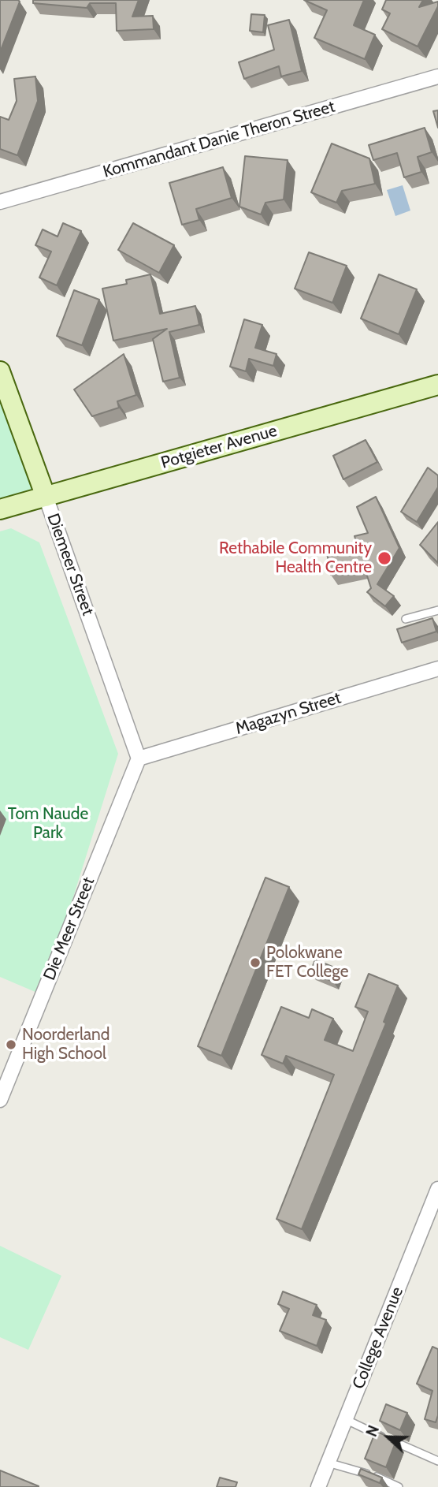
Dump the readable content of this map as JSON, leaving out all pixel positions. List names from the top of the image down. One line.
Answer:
{"streets":{"street":["Kommandant Danie Theron Street","Potgieter Avenue","Diemeer Street","Magazyn Street","Die Meer Street","College Avenue"]},"crossings":[["Potgieter Avenue","Diemeer Street"],["Diemeer Street","Magazyn Street"],["Diemeer Street","Die Meer Street"],["Magazyn Street","Die Meer Street"]],"parks":["Tom Naude Park"],"places":["Rethabile Community Health Centre","Polokwane FET College","Noorderland High School"],"north":"left"}
